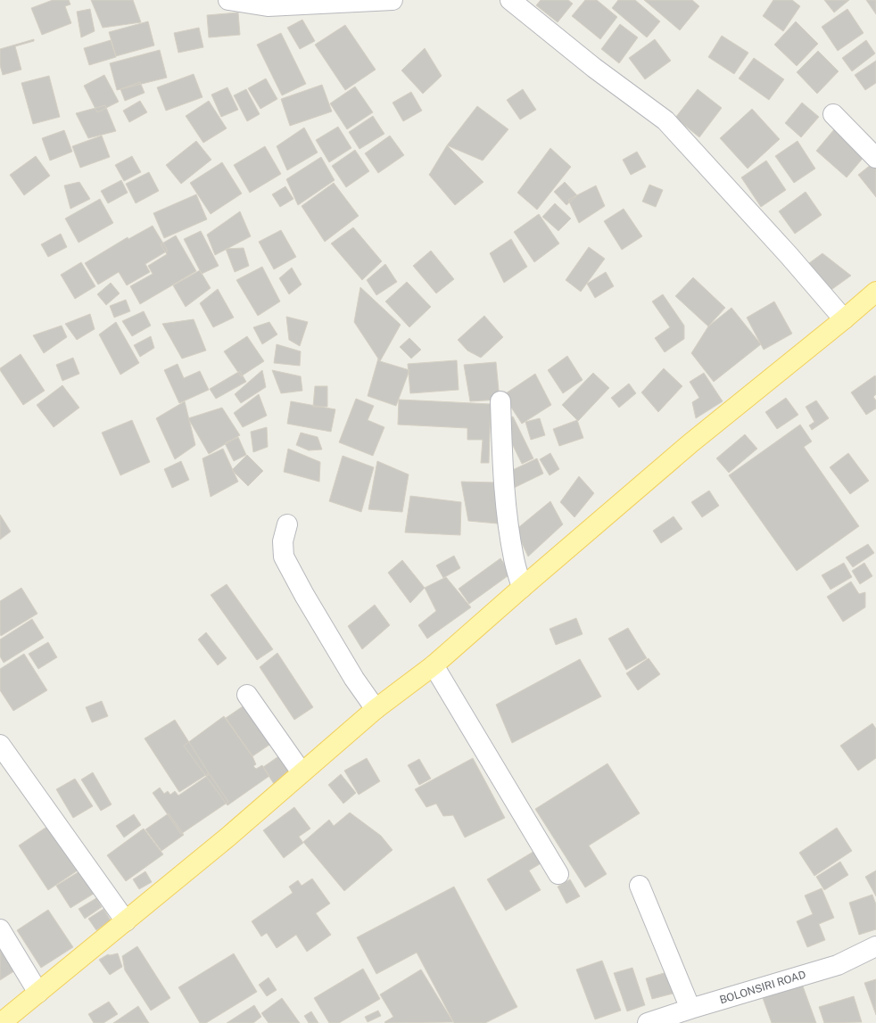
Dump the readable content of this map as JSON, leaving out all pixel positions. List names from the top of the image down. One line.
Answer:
{"streets":{"street":["BOLONSIRI ROAD"]}}
